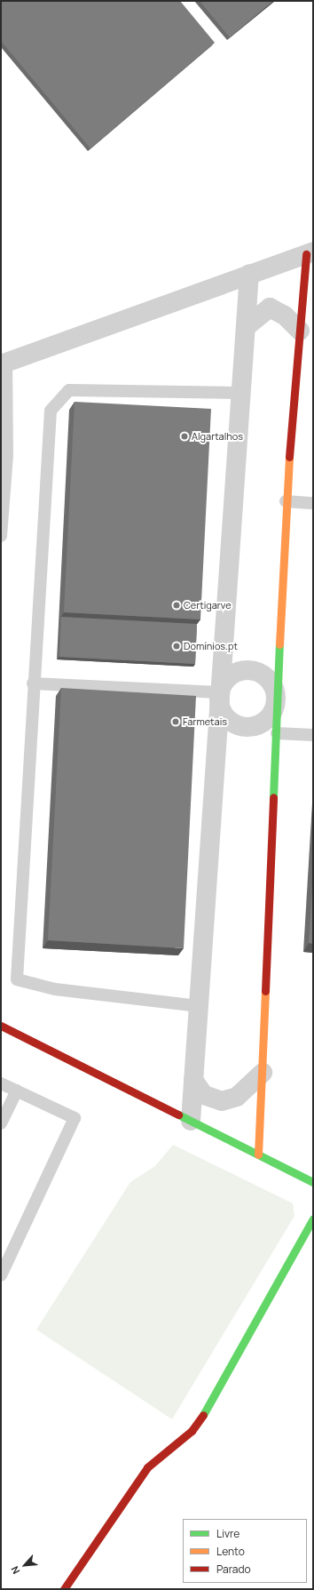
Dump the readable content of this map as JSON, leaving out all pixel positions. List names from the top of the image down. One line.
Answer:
{"places":["Algartalhos","Certigarve","Domínios.pt","Farmetais"],"legend":["Livre","Lento","Parado"],"north":"bottom left"}
